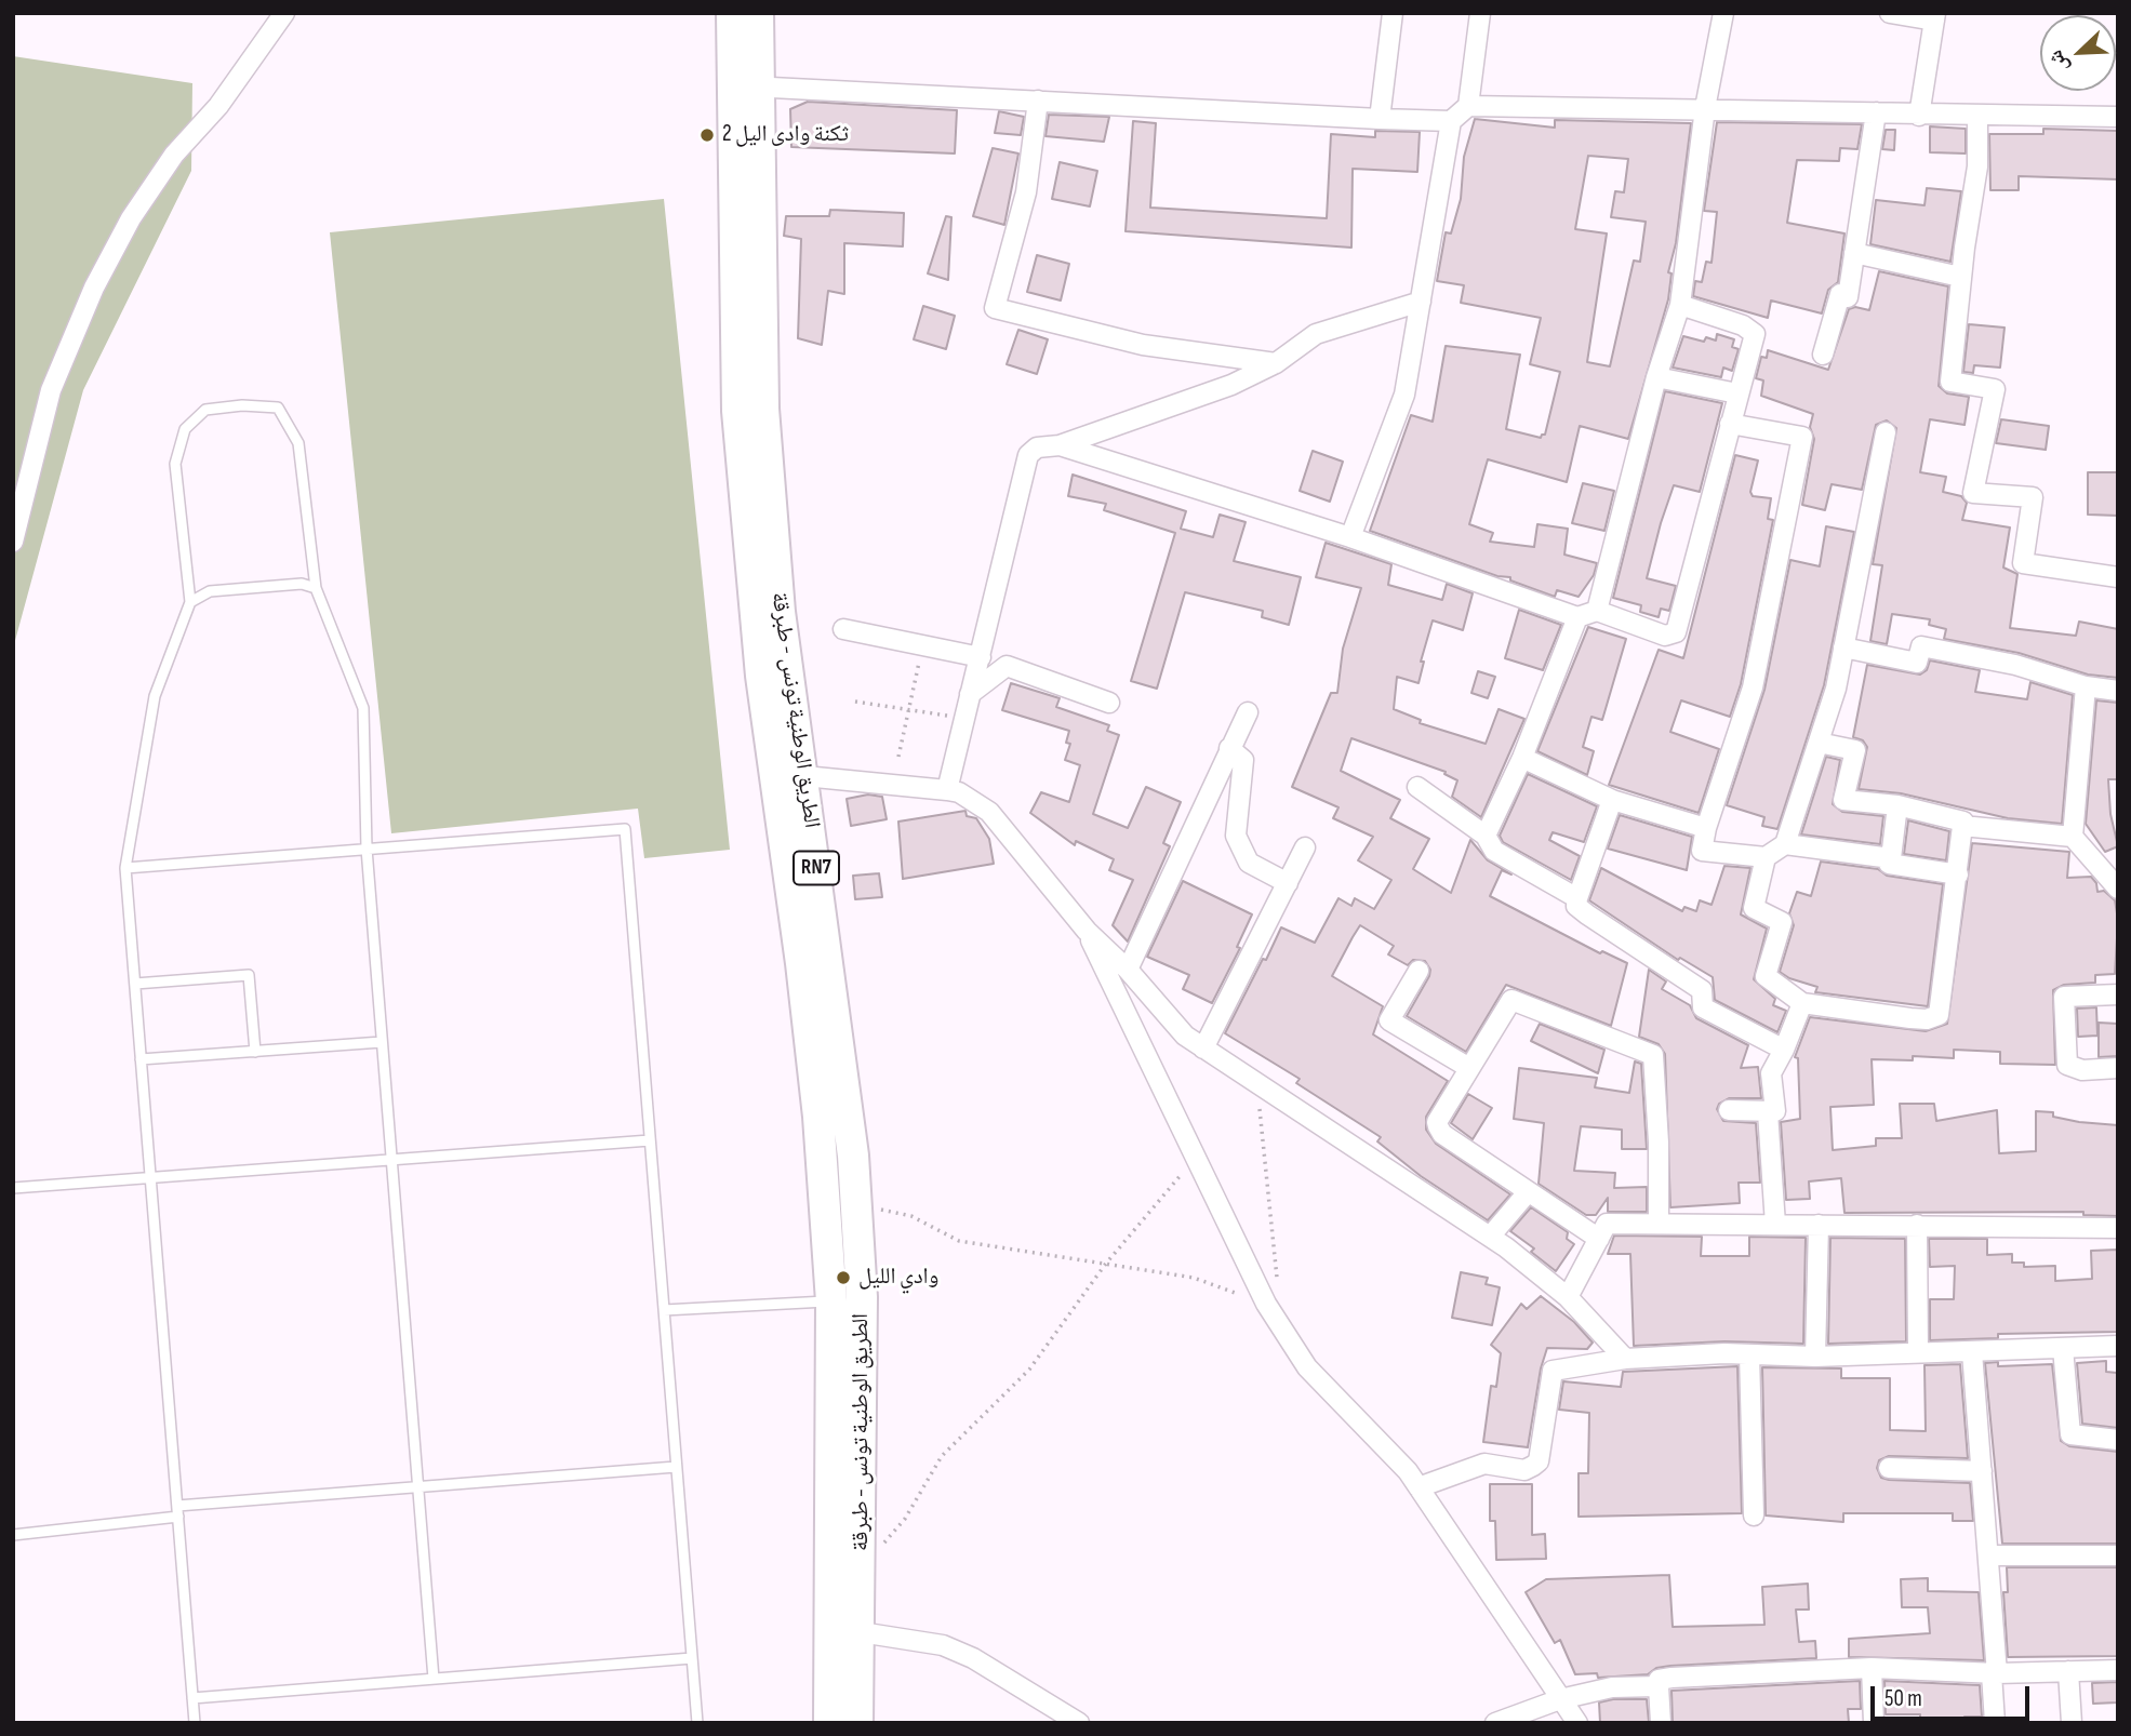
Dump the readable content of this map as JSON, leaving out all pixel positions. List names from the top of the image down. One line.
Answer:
{"streets":{"main road":["الطريق الوطنية تونس - طبرقة","RN7"]},"places":["ثكنة وادى اليل 2","وادي الليل"],"scale_bar":"50 m","north":"bottom left"}
